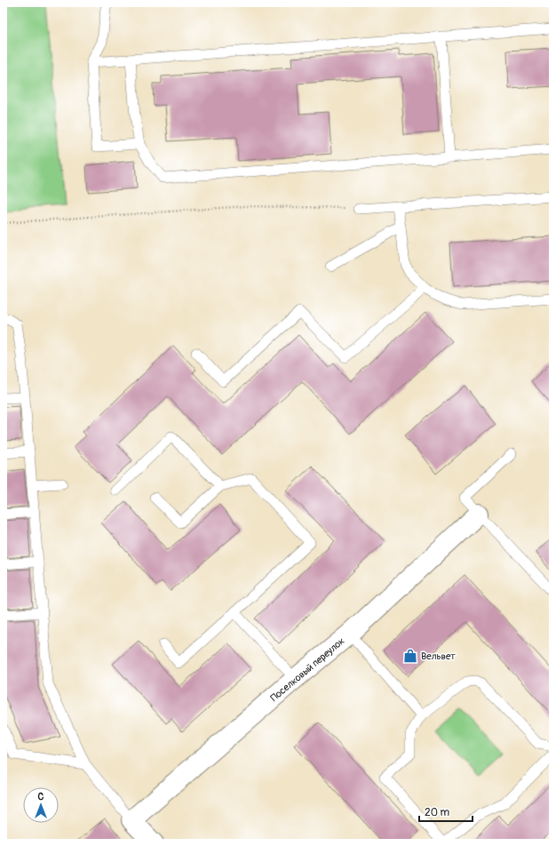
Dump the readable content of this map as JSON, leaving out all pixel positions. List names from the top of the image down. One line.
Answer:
{"streets":{"street":["Поселковый переулок"]},"places":{"shop":["Вельвет"]},"scale_bar":"20 m","north":"top"}
